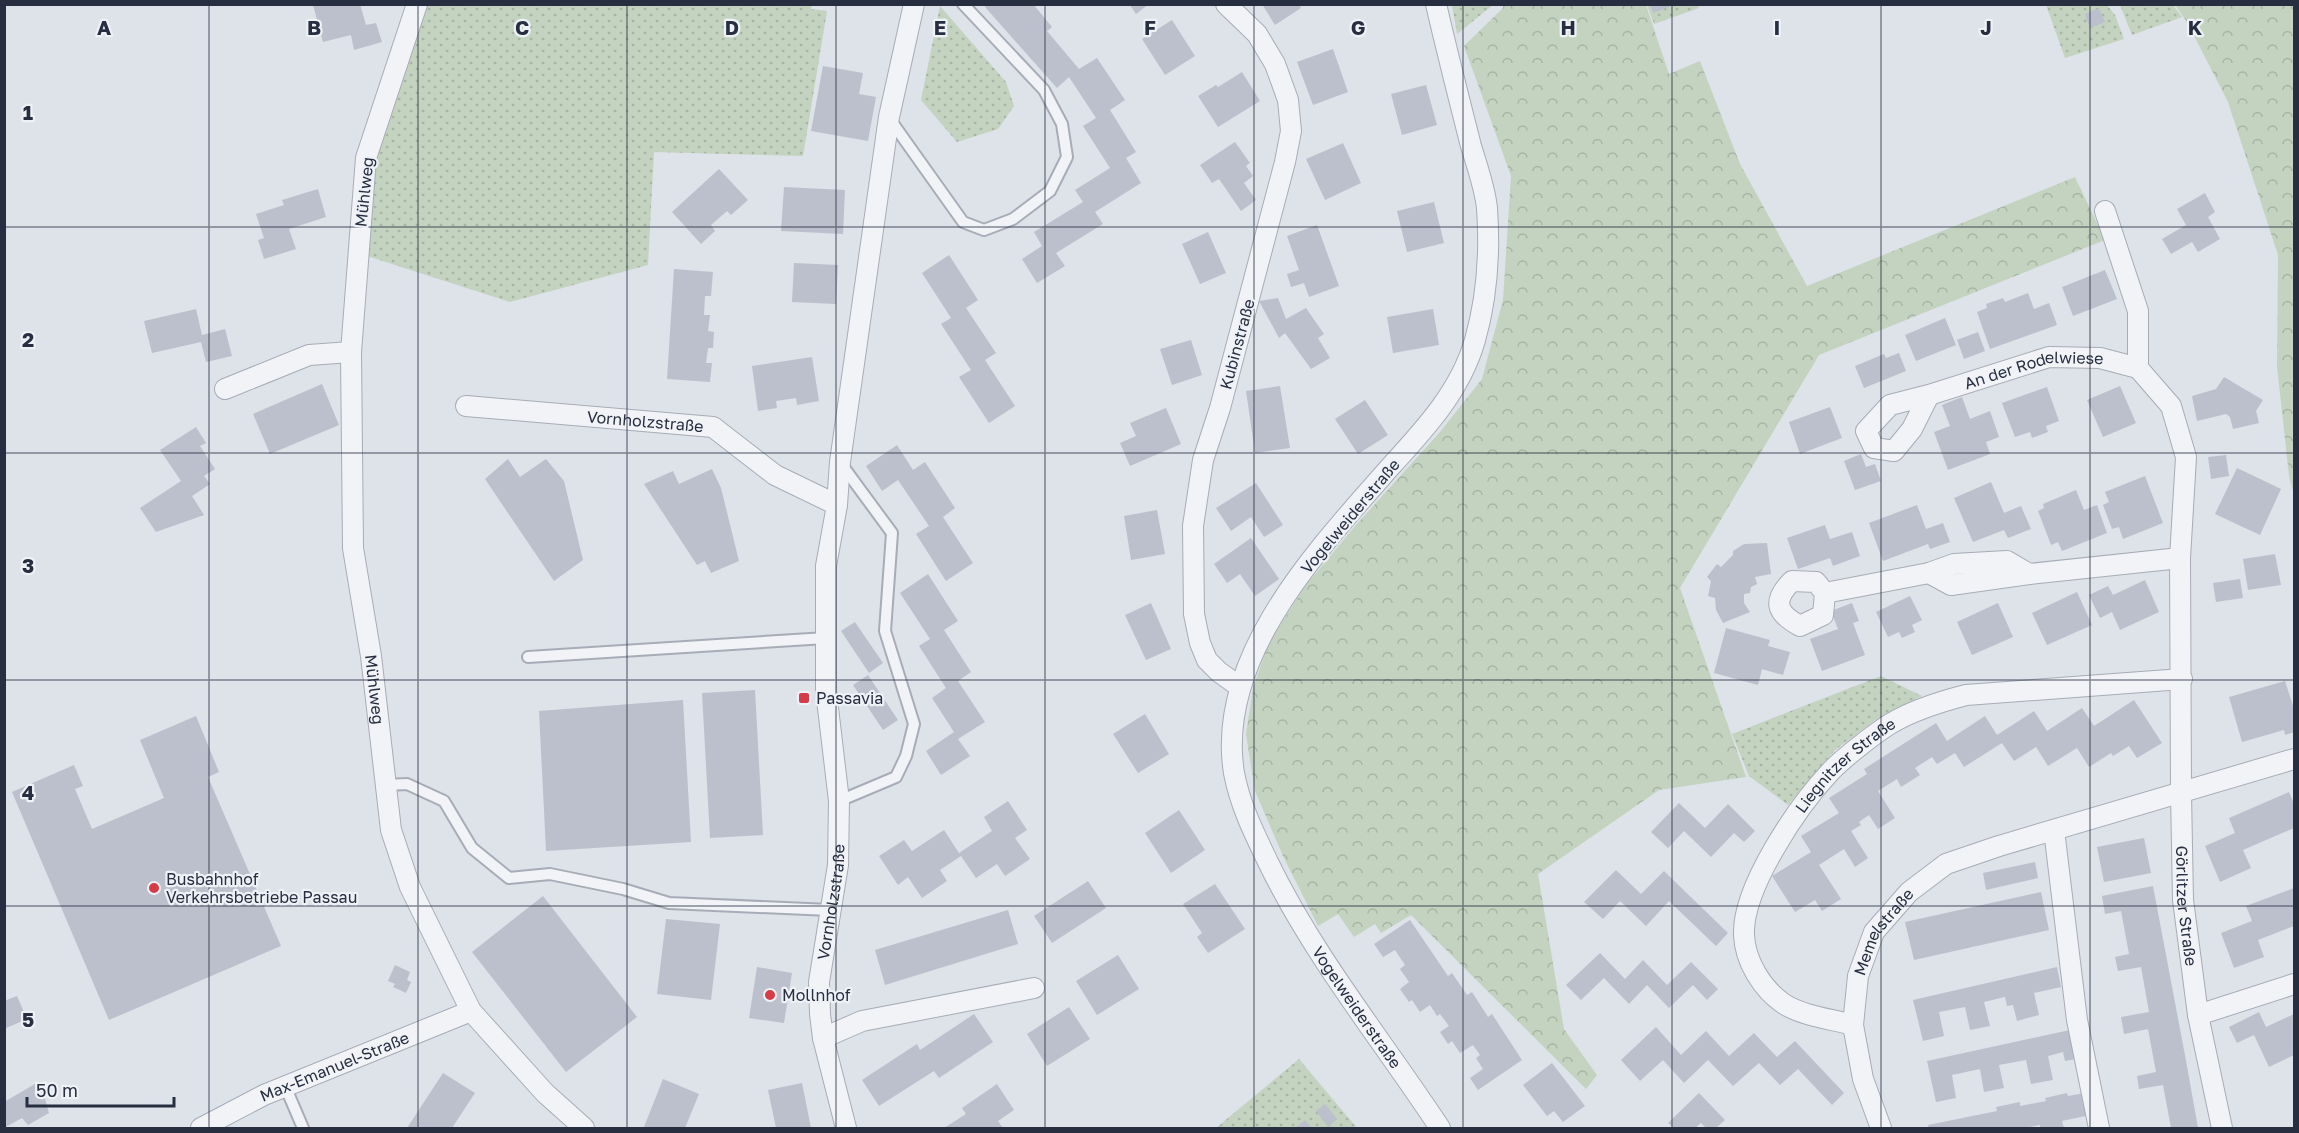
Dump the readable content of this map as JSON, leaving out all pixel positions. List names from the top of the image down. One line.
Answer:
{"streets":{"street":["Mühlweg","Kubinstraße","An der Rodelwiese","Vornholzstraße","Vogelweiderstraße","Liegnitzer Straße","Görlitzer Straße","Memelstraße","Max-Emanuel-Straße"]},"crossings":[["Mühlweg","Max-Emanuel-Straße"],["Kubinstraße","Vogelweiderstraße"],["Liegnitzer Straße","Görlitzer Straße"],["Liegnitzer Straße","Memelstraße"],["Görlitzer Straße","Memelstraße"]],"places":{"transit":["Passavia"],"other":["Busbahnhof Verkehrsbetriebe Passau","Mollnhof"]},"scale_bar":"50 m","grid":{"columns":["A","B","C","D","E","F","G","H","I","J","K"],"rows":["1","2","3","4","5"]}}
